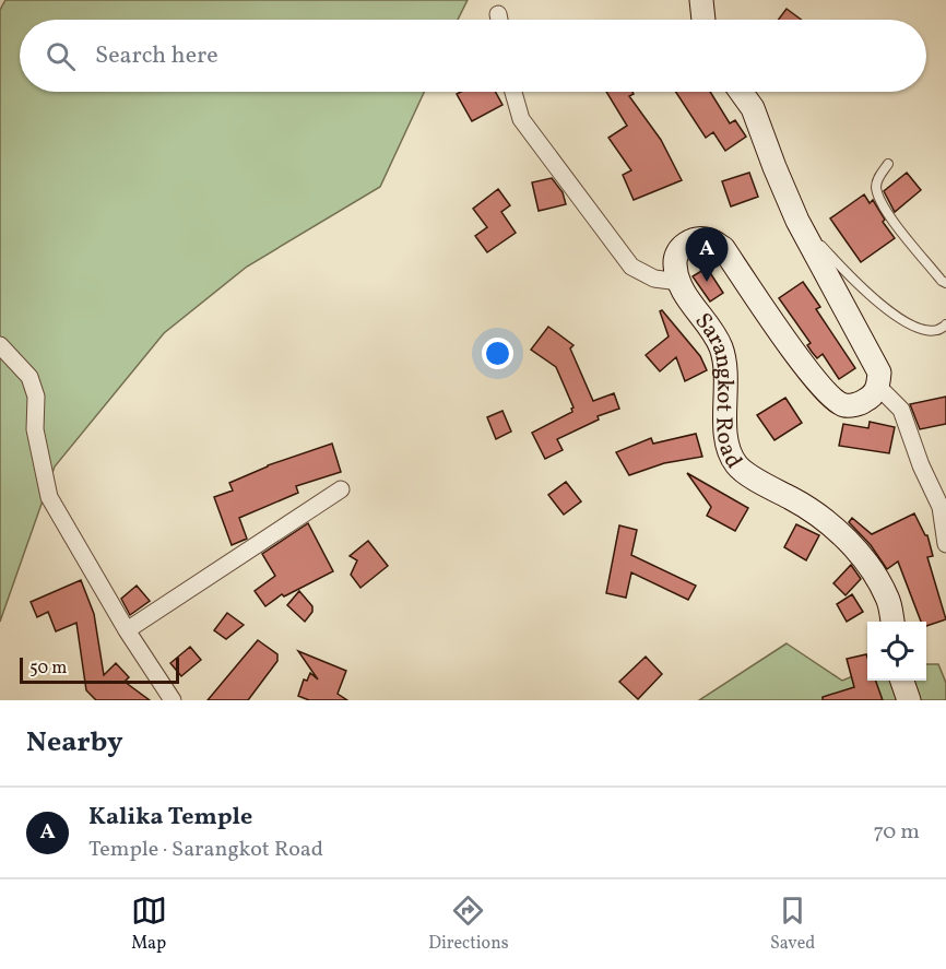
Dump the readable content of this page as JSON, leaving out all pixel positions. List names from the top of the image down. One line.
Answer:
{"streets":{"street":["Sarangkot Road"]},"scale_bar":"50 m","page":{"search":"Search here","pins":"A","scale":"50 m","heading":"Nearby","list":[{"mark":"A","name":"Kalika Temple","note":"Temple · Sarangkot Road","value":"70 m"}],"nav":["Map","Directions","Saved"]}}
